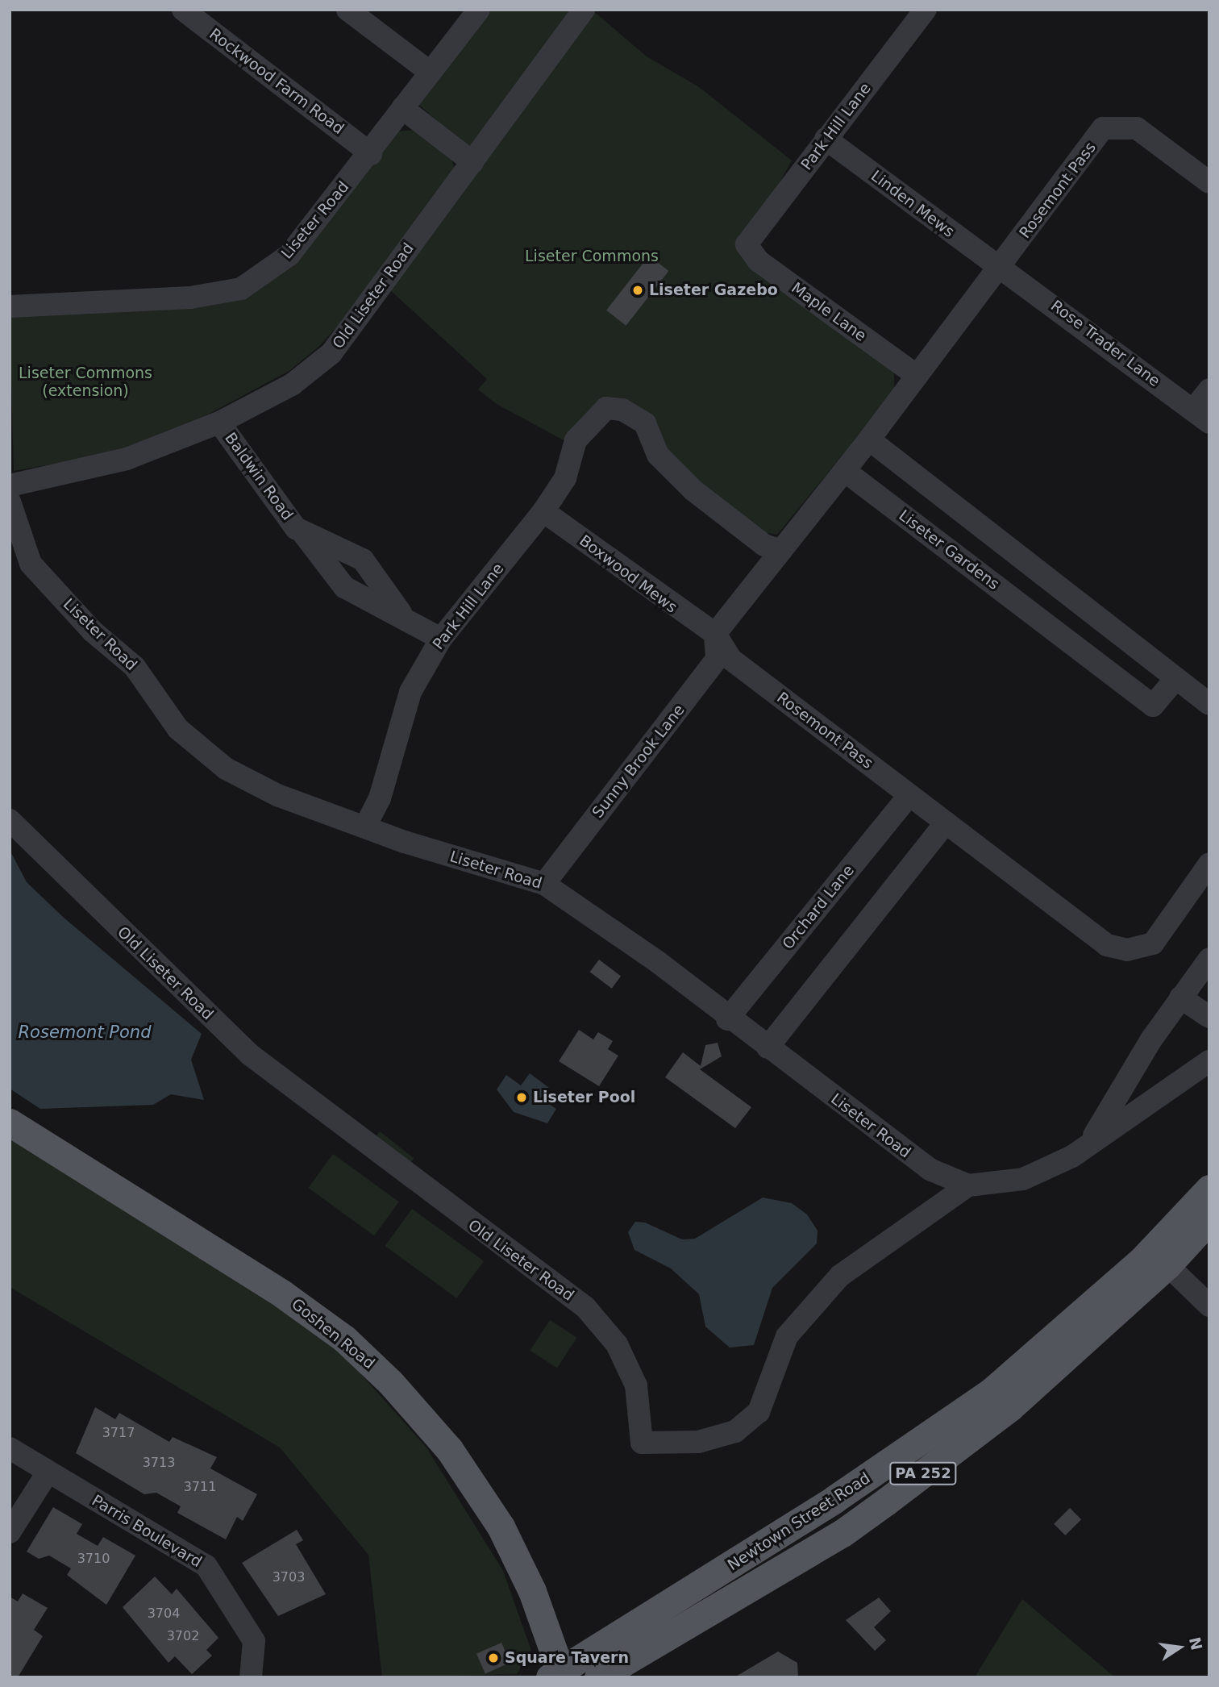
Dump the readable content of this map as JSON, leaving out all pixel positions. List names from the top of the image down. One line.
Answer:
{"streets":{"main road":["Goshen Road","PA 252","Newtown Street Road"],"street":["Rockwood Farm Road","Park Hill Lane","Rosemont Pass","Linden Mews","Liseter Road","Old Liseter Road","Maple Lane","Rose Trader Lane","Baldwin Road","Liseter Gardens","Boxwood Mews","Sunny Brook Lane","Orchard Lane","Parris Boulevard"]},"crossings":[["Rockwood Farm Road","Liseter Road"],["Park Hill Lane","Linden Mews"],["Park Hill Lane","Liseter Road"],["Park Hill Lane","Maple Lane"],["Park Hill Lane","Baldwin Road"],["Park Hill Lane","Boxwood Mews"],["Rosemont Pass","Linden Mews"],["Rosemont Pass","Rose Trader Lane"],["Rosemont Pass","Boxwood Mews"],["Rosemont Pass","Sunny Brook Lane"],["Rosemont Pass","Orchard Lane"],["Linden Mews","Rose Trader Lane"],["Liseter Road","Old Liseter Road"],["Liseter Road","Sunny Brook Lane"],["Liseter Road","Orchard Lane"],["Old Liseter Road","Baldwin Road"],["Boxwood Mews","Sunny Brook Lane"],["Goshen Road","Newtown Street Road"]],"water":["Rosemont Pond"],"parks":["Liseter Commons","Liseter Commons (extension)"],"places":["Liseter Gazebo","Liseter Pool","Square Tavern"],"house_numbers":["3717","3713","3711","3710","3703","3704","3702"],"north":"right"}
